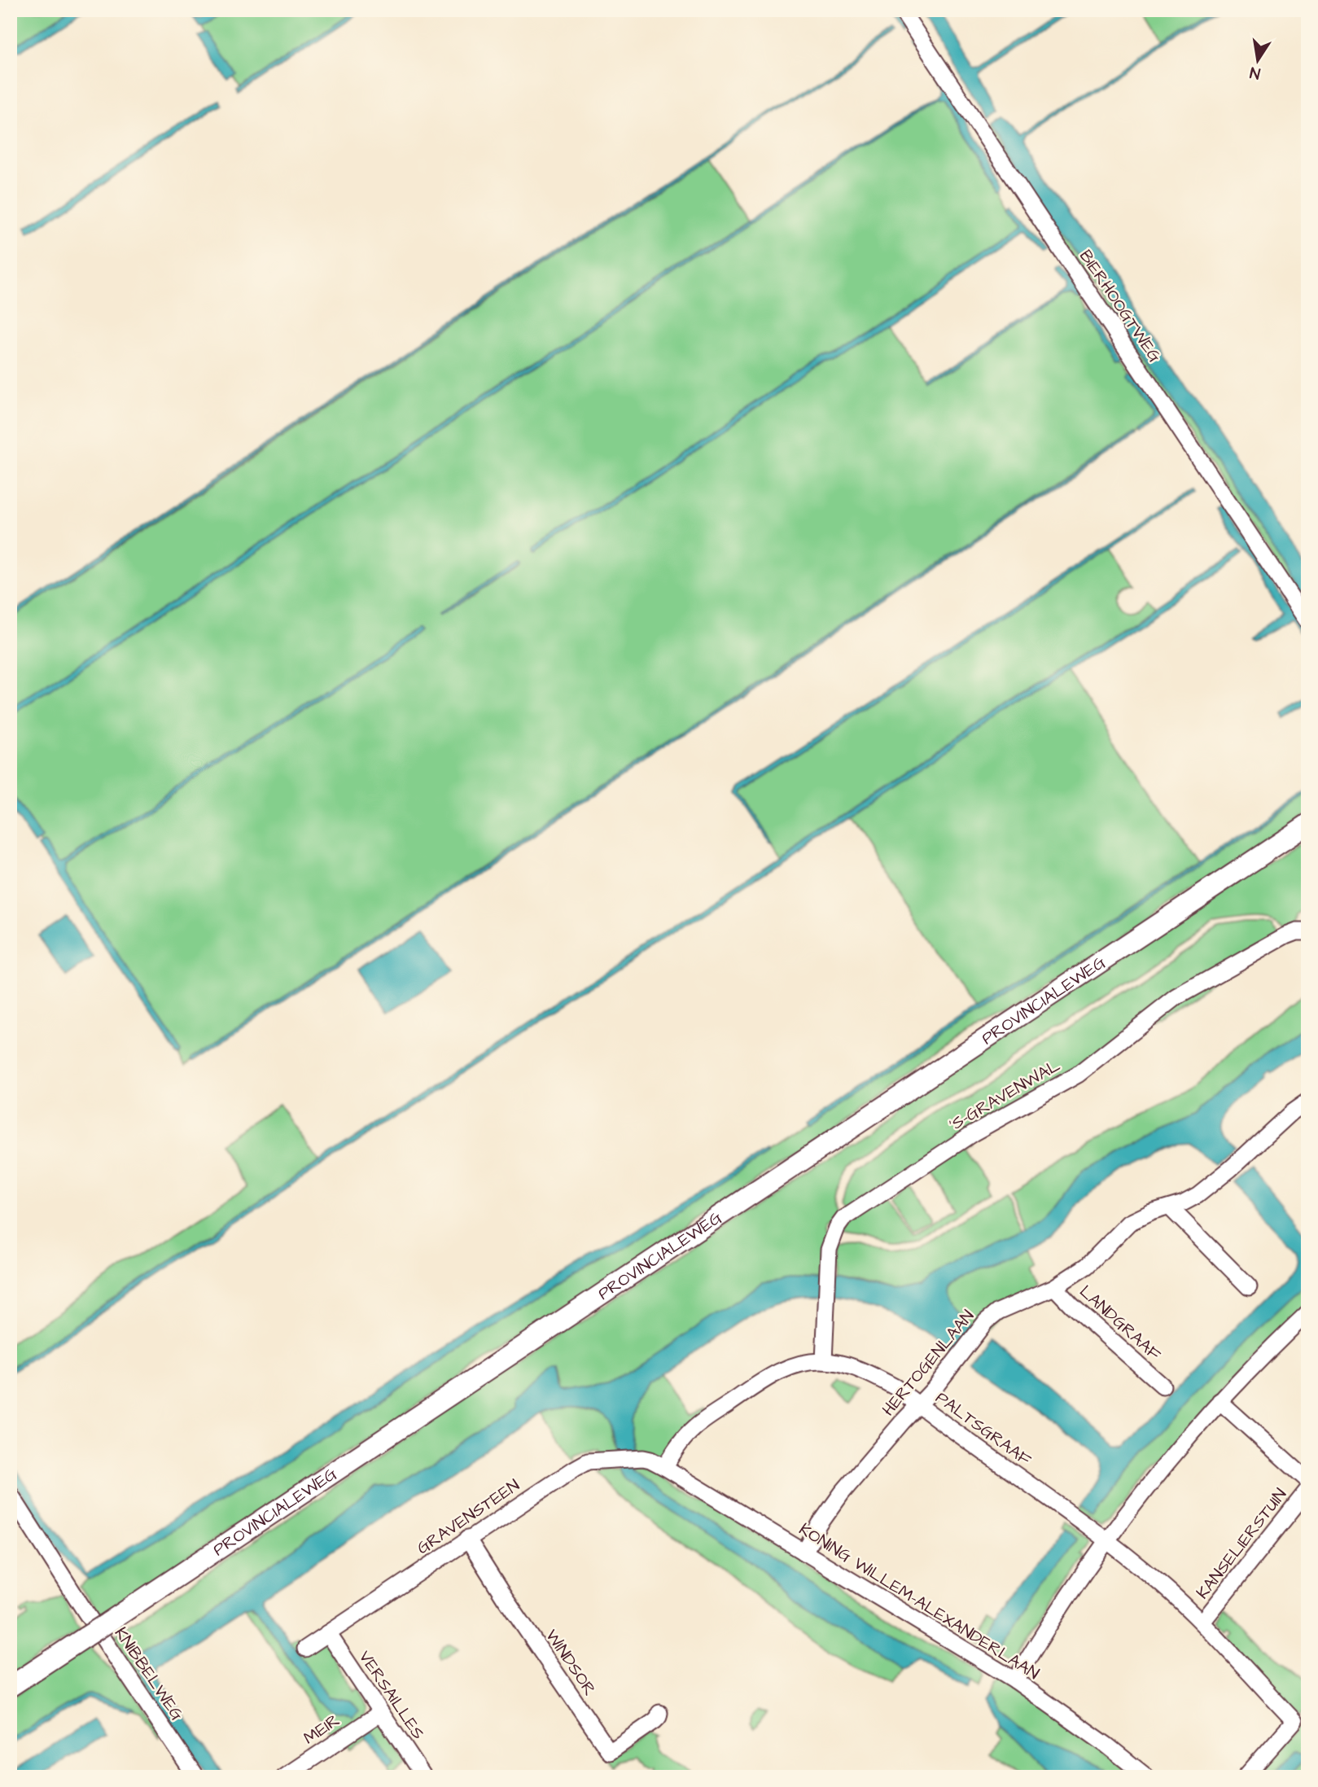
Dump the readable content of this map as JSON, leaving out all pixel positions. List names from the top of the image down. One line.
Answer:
{"streets":{"main road":["PROVINCIALEWEG"],"street":["BIERHOOGTWEG","'S-GRAVENWAL","LANDGRAAF","HERTOGENLAAN","PALTSGRAAF","GRAVENSTEEN","KANSELIERSTUIN","KONING WILLEM-ALEXANDERLAAN","WINDSOR","KNIBBELWEG","VERSAILLES","MEIR"]},"crossings":[["'S-GRAVENWAL","PALTSGRAAF"],["LANDGRAAF","HERTOGENLAAN"],["HERTOGENLAAN","PALTSGRAAF"],["HERTOGENLAAN","KONING WILLEM-ALEXANDERLAAN"],["PALTSGRAAF","GRAVENSTEEN"],["PALTSGRAAF","KANSELIERSTUIN"],["PALTSGRAAF","KONING WILLEM-ALEXANDERLAAN"],["GRAVENSTEEN","KONING WILLEM-ALEXANDERLAAN"],["GRAVENSTEEN","WINDSOR"],["GRAVENSTEEN","VERSAILLES"],["VERSAILLES","MEIR"]],"north":"bottom"}
